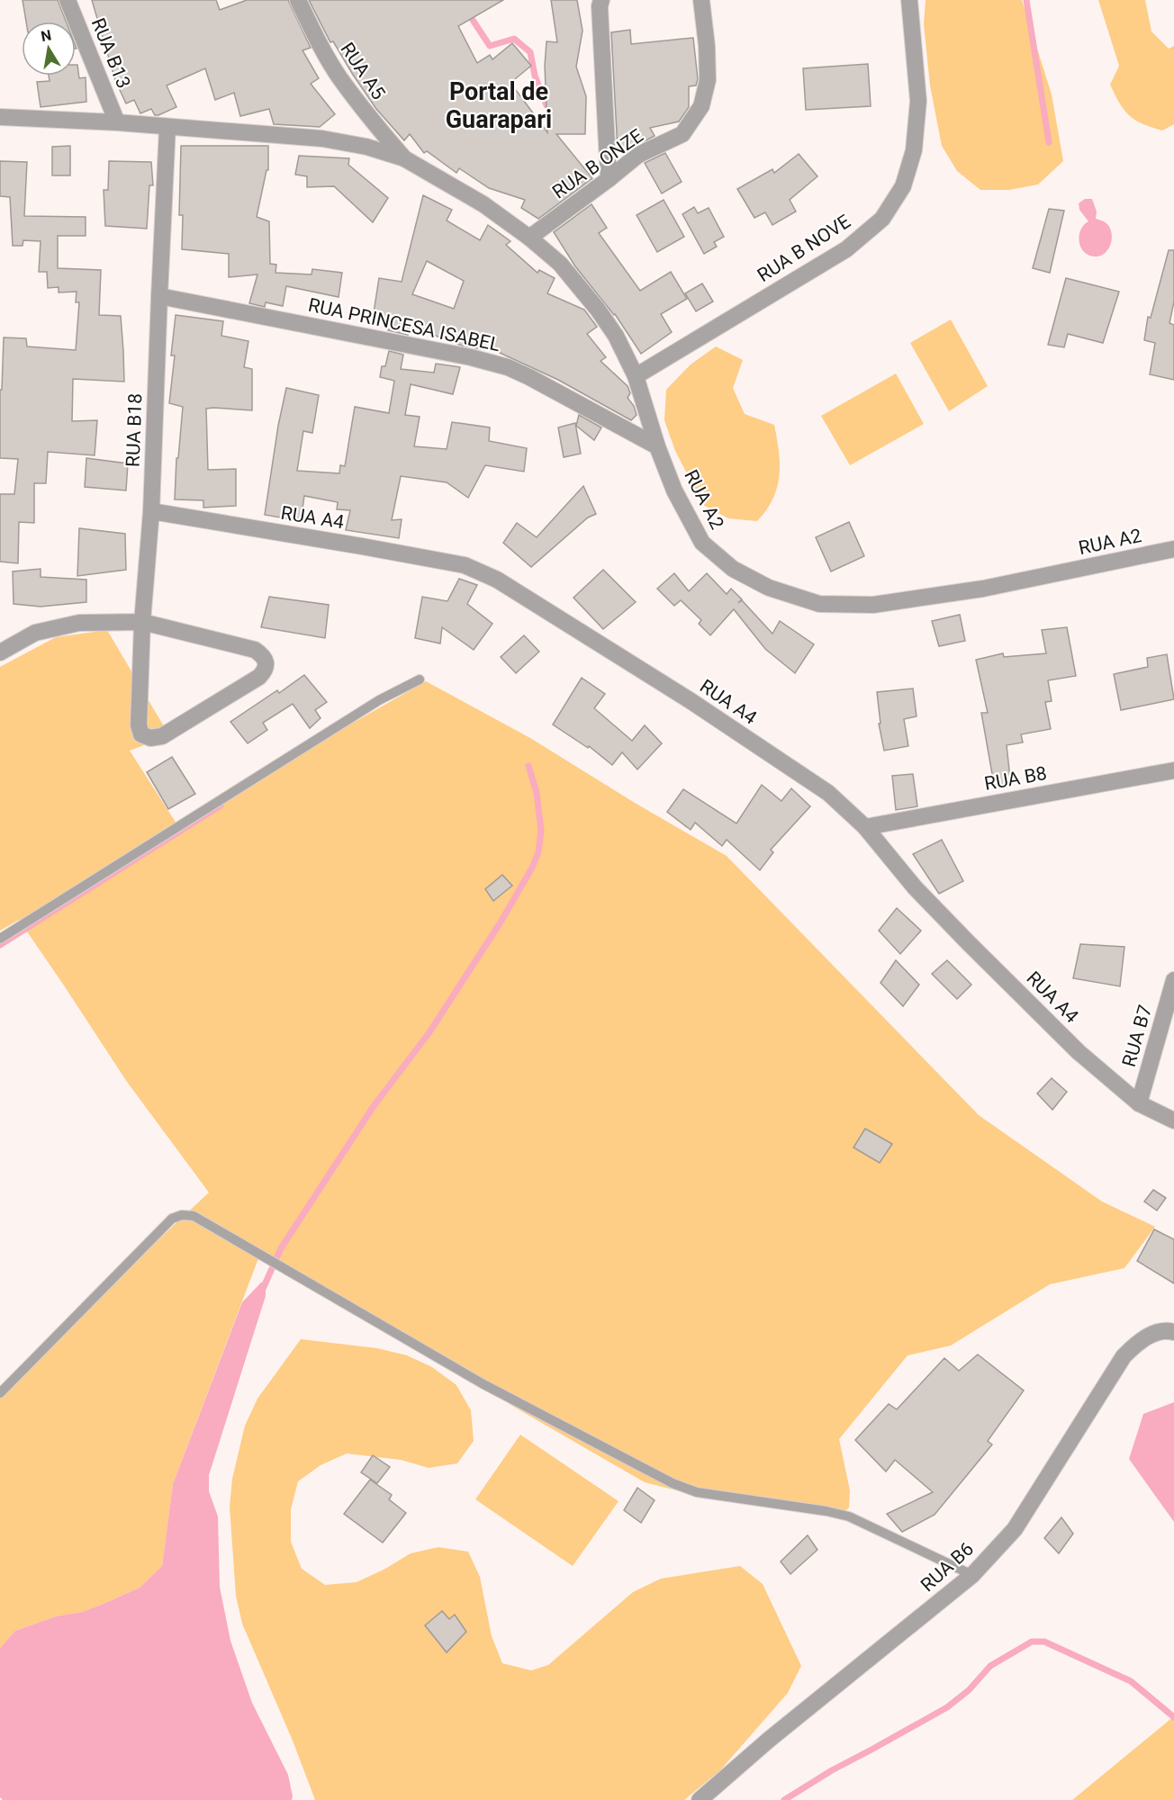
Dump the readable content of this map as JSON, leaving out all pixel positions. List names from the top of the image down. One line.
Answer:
{"streets":{"street":["RUA B13","RUA A5","RUA B ONZE","RUA B NOVE","RUA PRINCESA ISABEL","RUA B18","RUA A2","RUA A4","RUA B8","RUA B7","RUA B6"]},"crossings":[["RUA A5","RUA A2"],["RUA B ONZE","RUA A2"],["RUA B NOVE","RUA A2"],["RUA PRINCESA ISABEL","RUA B18"],["RUA PRINCESA ISABEL","RUA A2"],["RUA B18","RUA A4"],["RUA A4","RUA B8"],["RUA A4","RUA B7"]],"districts":["Portal de Guarapari"],"north":"top"}
